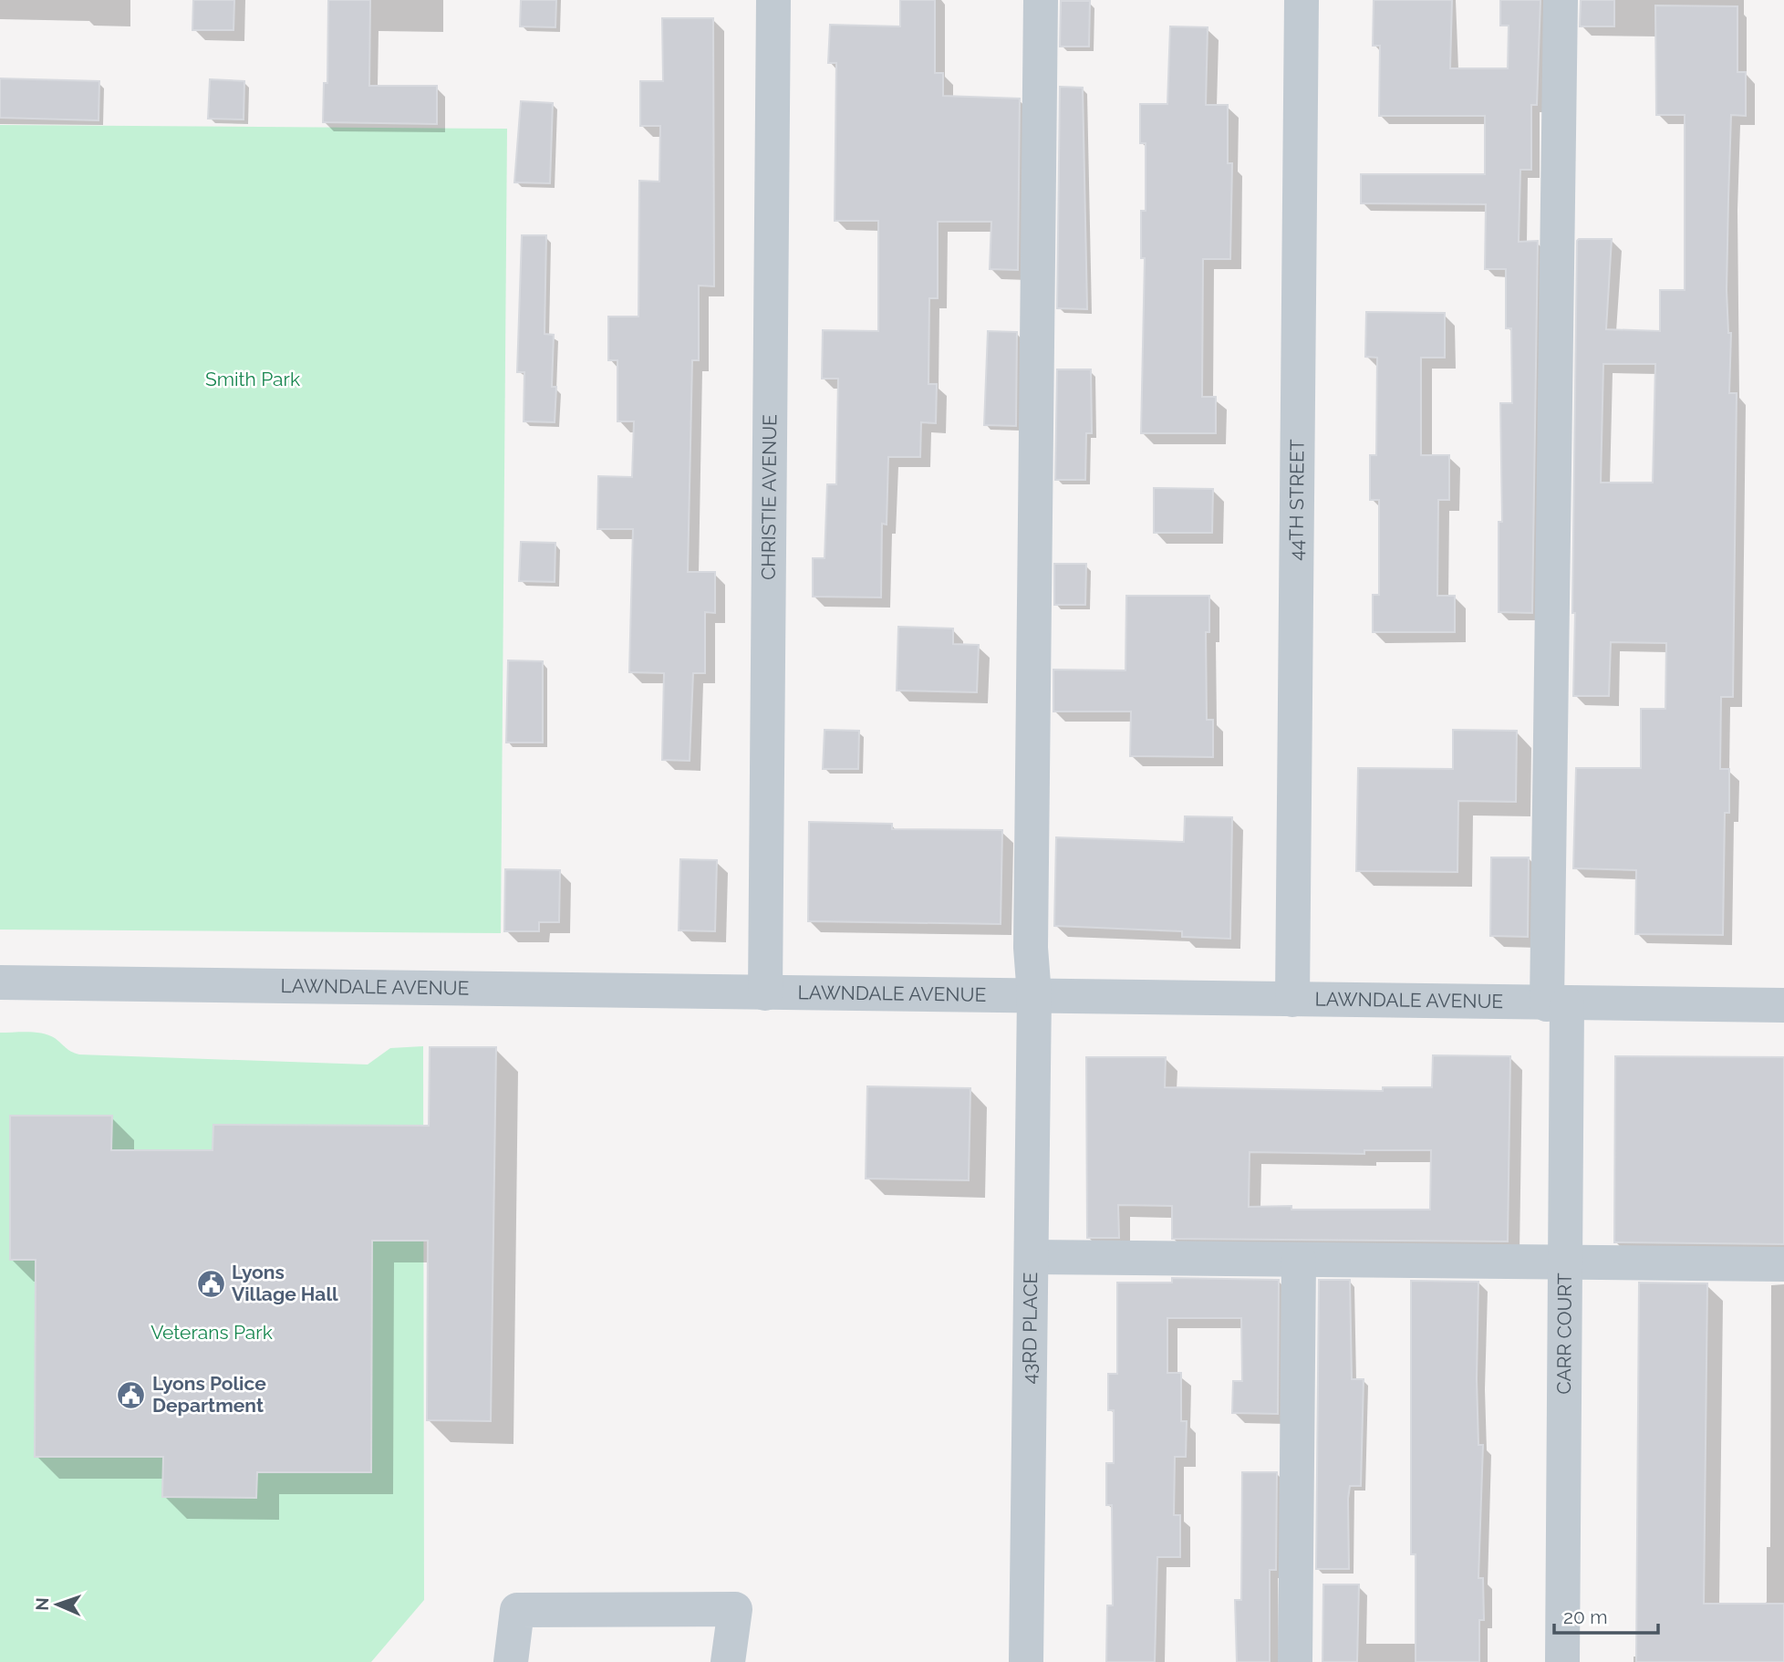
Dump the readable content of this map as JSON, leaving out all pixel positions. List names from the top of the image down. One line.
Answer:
{"streets":{"street":["CHRISTIE AVENUE","44TH STREET","LAWNDALE AVENUE","43RD PLACE","CARR COURT"]},"crossings":[["CHRISTIE AVENUE","LAWNDALE AVENUE"],["44TH STREET","LAWNDALE AVENUE"],["LAWNDALE AVENUE","43RD PLACE"],["LAWNDALE AVENUE","CARR COURT"]],"parks":["Smith Park","Veterans Park"],"places":{"public building":["Lyons Village Hall","Lyons Police Department"]},"scale_bar":"20 m","north":"left"}
